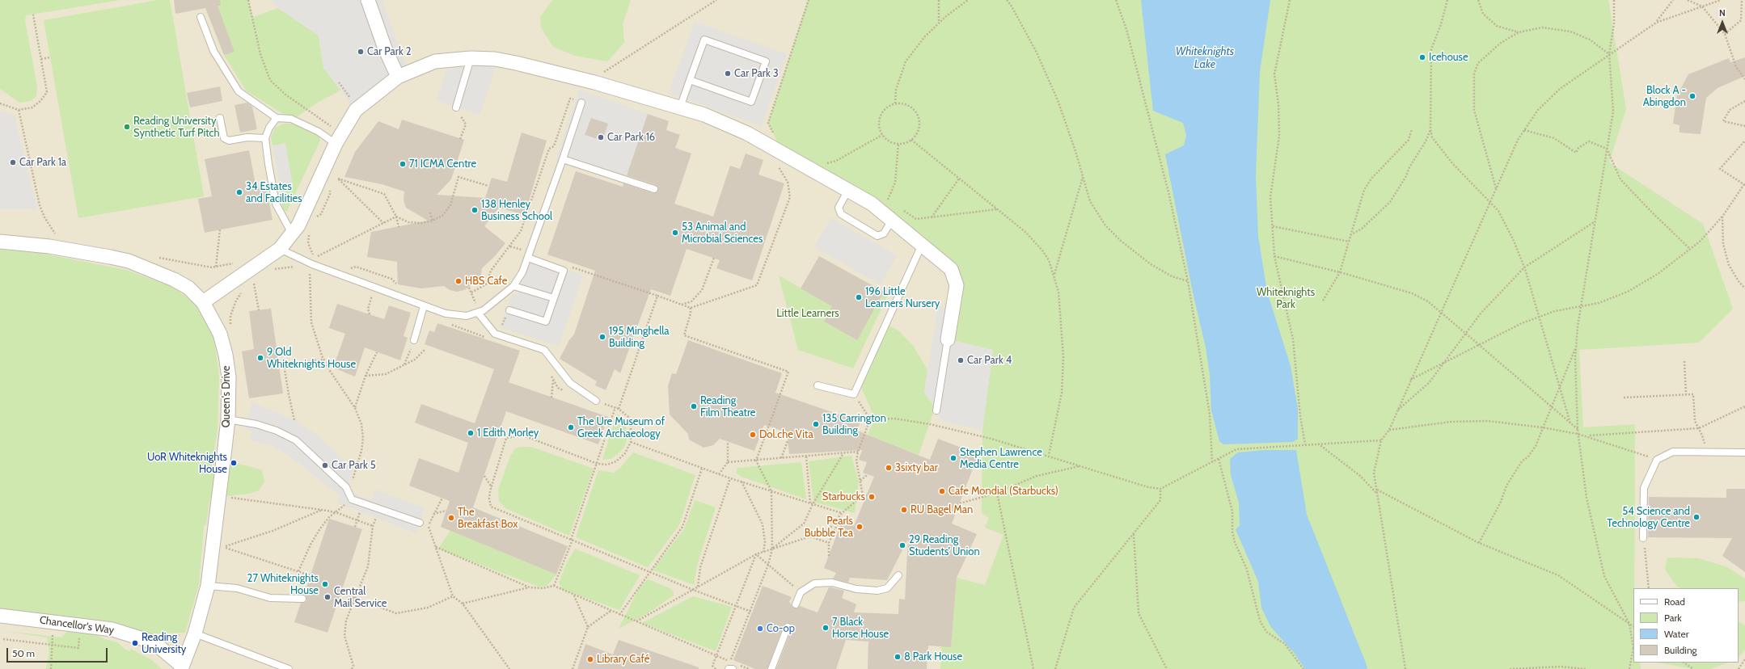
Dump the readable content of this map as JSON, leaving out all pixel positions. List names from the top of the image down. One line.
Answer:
{"streets":{"street":["Queen's Drive","Chancellor's Way"]},"crossings":[["Queen's Drive","Chancellor's Way"]],"water":["Whiteknights Lake"],"parks":["Whiteknights Park","Little Learners"],"places":["Car Park 2","Icehouse","Car Park 3","Block A - Abingdon","Reading University Synthetic Turf Pitch","Car Park 16","Car Park 1a","71 ICMA Centre","34 Estates and Facilities","138 Henley Business School","53 Animal and Microbial Sciences","HBS Cafe","196 Little Learners Nursery","195 Minghella Building","9 Old Whiteknights House","Car Park 4","Reading Film Theatre","135 Carrington Building","The Ure Museum of Greek Archaeology","1 Edith Morley","Dol.che Vita","Stephen Lawrence Media Centre","UoR Whiteknights House","Car Park 5","3sixty bar","Cafe Mondial (Starbucks)","Starbucks","RU Bagel Man","54 Science and Technology Centre","The Breakfast Box","Pearls Bubble Tea","29 Reading Students’ Union","27 Whiteknights House","Central Mail Service","7 Black Horse House","Co-op","Reading University","8 Park House","Library Café"],"legend":["Road","Park","Water","Building"],"scale_bar":"50 m","north":"top"}
